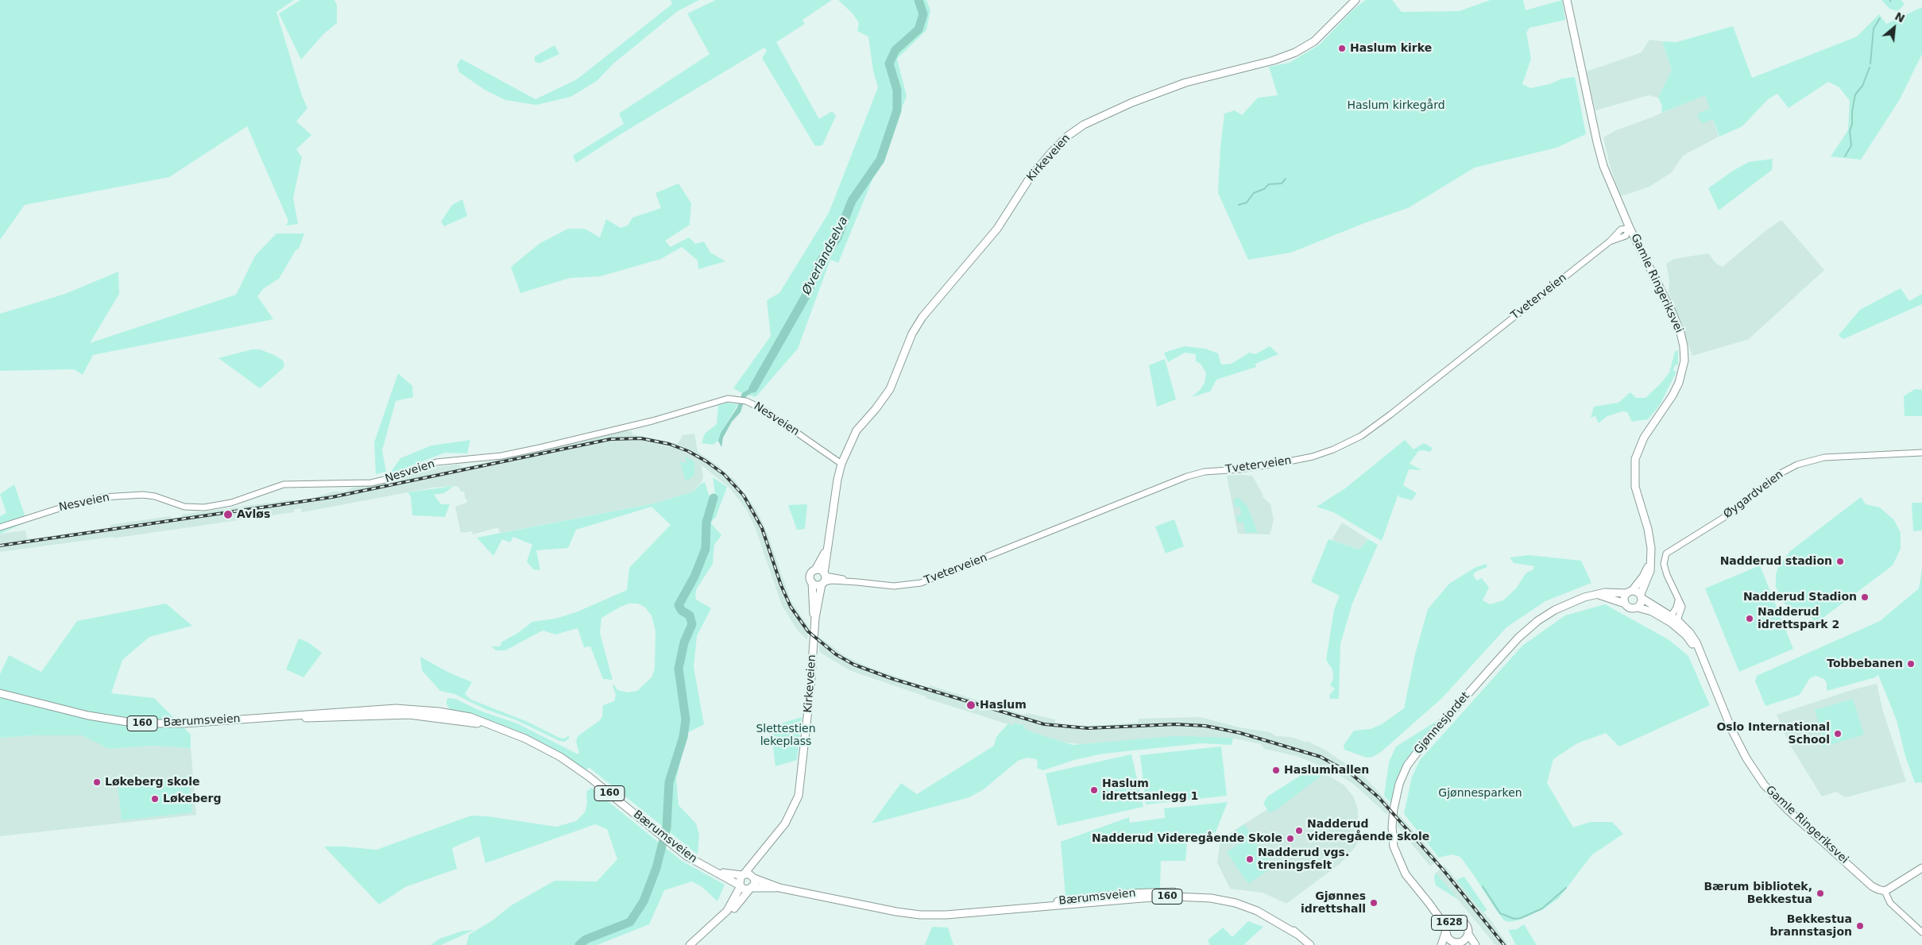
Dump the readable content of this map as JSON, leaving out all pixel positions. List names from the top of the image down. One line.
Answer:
{"streets":{"main road":["Kirkeveien","Gamle Ringeriksvei","Bærumsveien","160","Gjønnesjordet","1628"],"street":["Tveterveien","Nesveien","Øygardveien"]},"crossings":[["Kirkeveien","Tveterveien"],["Kirkeveien","Nesveien"],["Kirkeveien","Bærumsveien"],["Kirkeveien","160"],["Gamle Ringeriksvei","Tveterveien"],["Gamle Ringeriksvei","Øygardveien"],["Gamle Ringeriksvei","Gjønnesjordet"],["Gamle Ringeriksvei","1628"],["Bærumsveien","160"],["Gjønnesjordet","1628"]],"water":["Øverlandselva"],"parks":["Haslum kirkegård","Slettestien lekeplass","Gjønnesparken"],"places":["Haslum kirke","Avløs","Nadderud stadion","Nadderud Stadion","Nadderud idrettspark 2","Tobbebanen","Haslum","Oslo International School","Haslumhallen","Løkeberg skole","Haslum idrettsanlegg 1","Løkeberg","Nadderud videregående skole","Nadderud Videregående Skole","Nadderud vgs. treningsfelt","Bærum bibliotek, Bekkestua","Gjønnes idrettshall","Bekkestua brannstasjon"],"north":"top right"}
